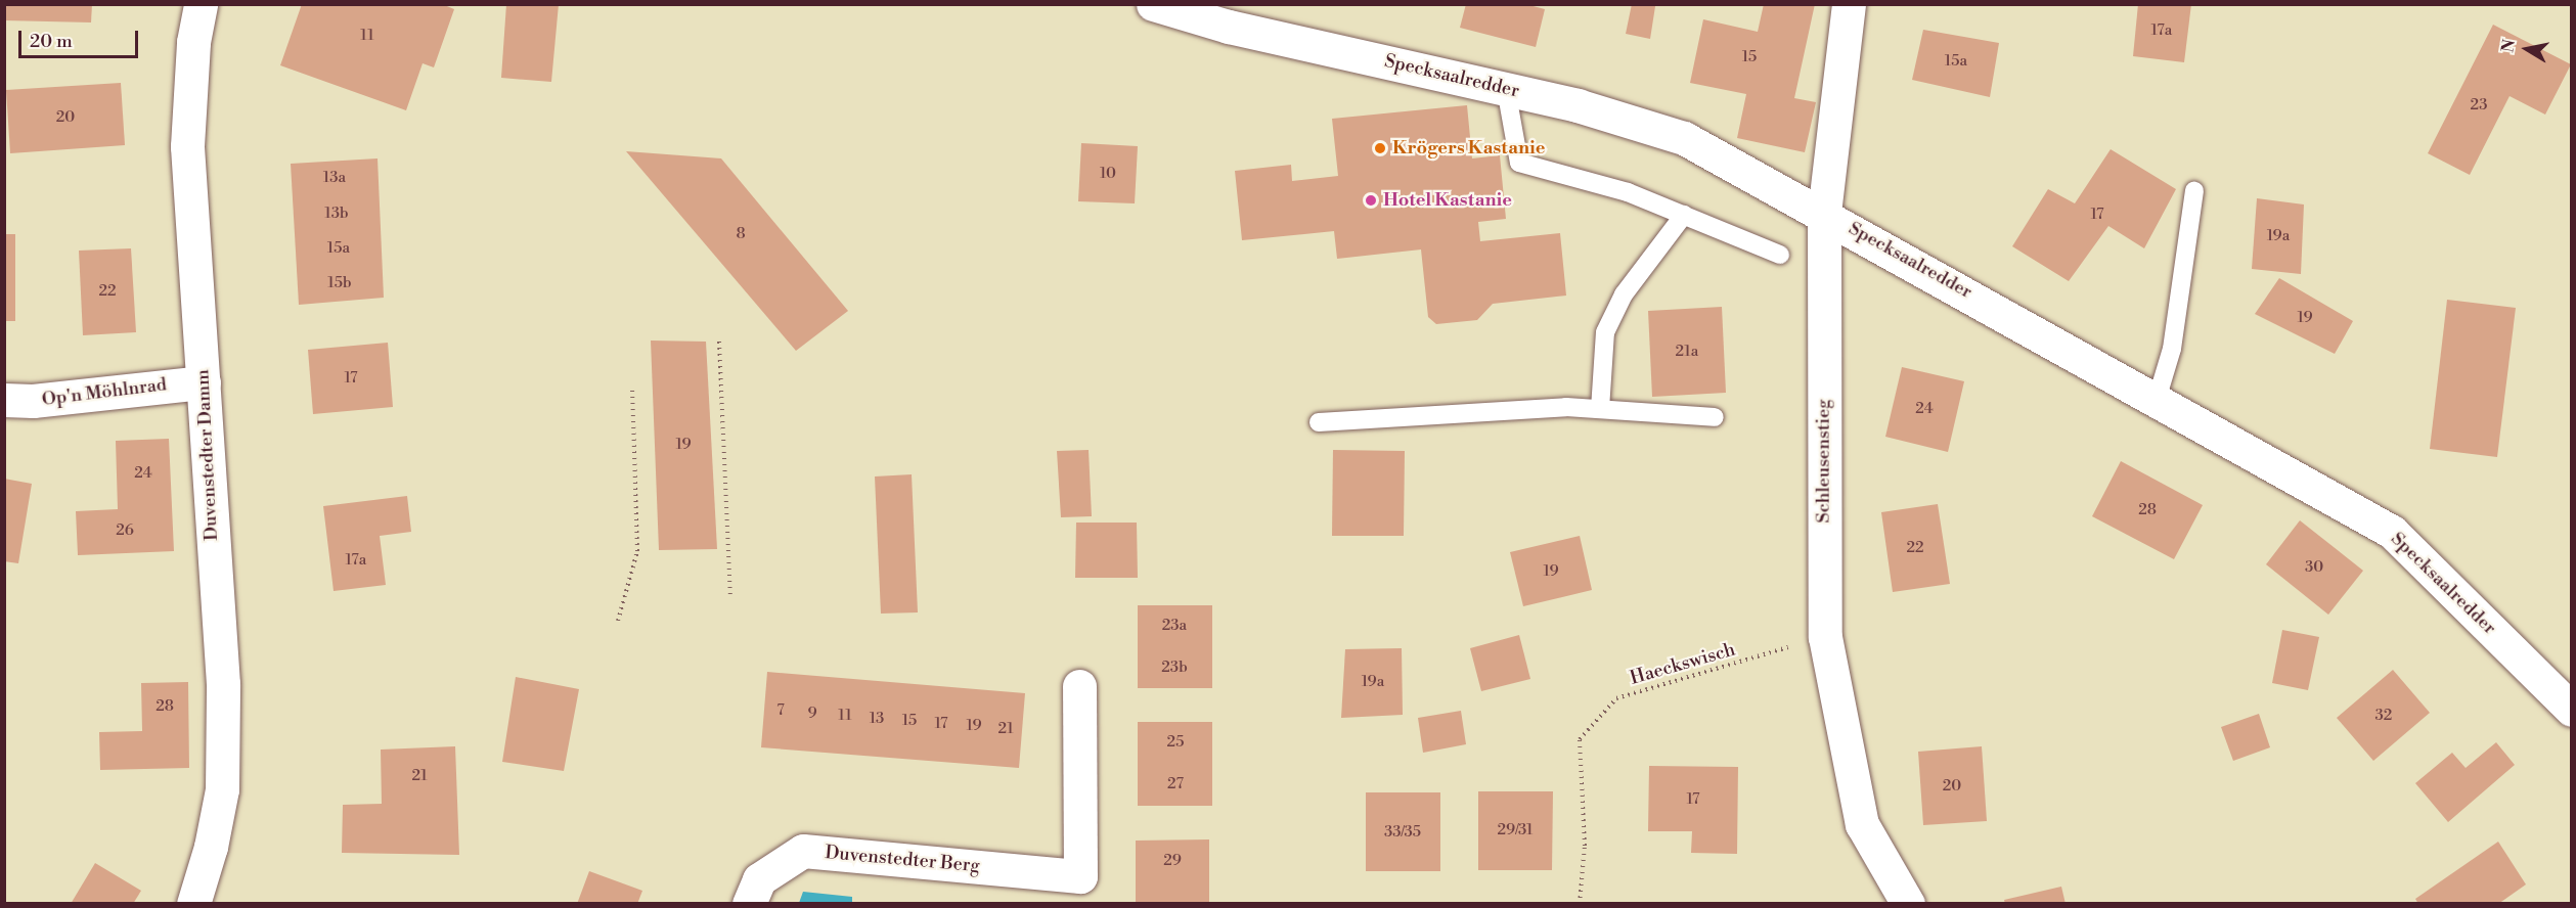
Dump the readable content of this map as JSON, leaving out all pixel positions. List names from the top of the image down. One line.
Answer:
{"streets":{"street":["Specksaalredder","Op'n Möhlnrad","Duvenstedter Damm","Schleusenstieg","Duvenstedter Berg"],"path":["Haeckswisch"]},"crossings":[["Specksaalredder","Schleusenstieg"],["Op'n Möhlnrad","Duvenstedter Damm"],["Schleusenstieg","Haeckswisch"]],"places":["Krögers Kastanie","Hotel Kastanie"],"house_numbers":["17a","11","15","15a","23","20","10","13a","13b","17","8","19a","15a","15b","22","19","21a","17","24","19","24","28","26","22","17a","30","19","23a","23b","19a","28","7","9","11","32","13","15","17","19","21","25","21","27","20","17","29/31","33/35","29"],"scale_bar":"20 m","north":"left"}
